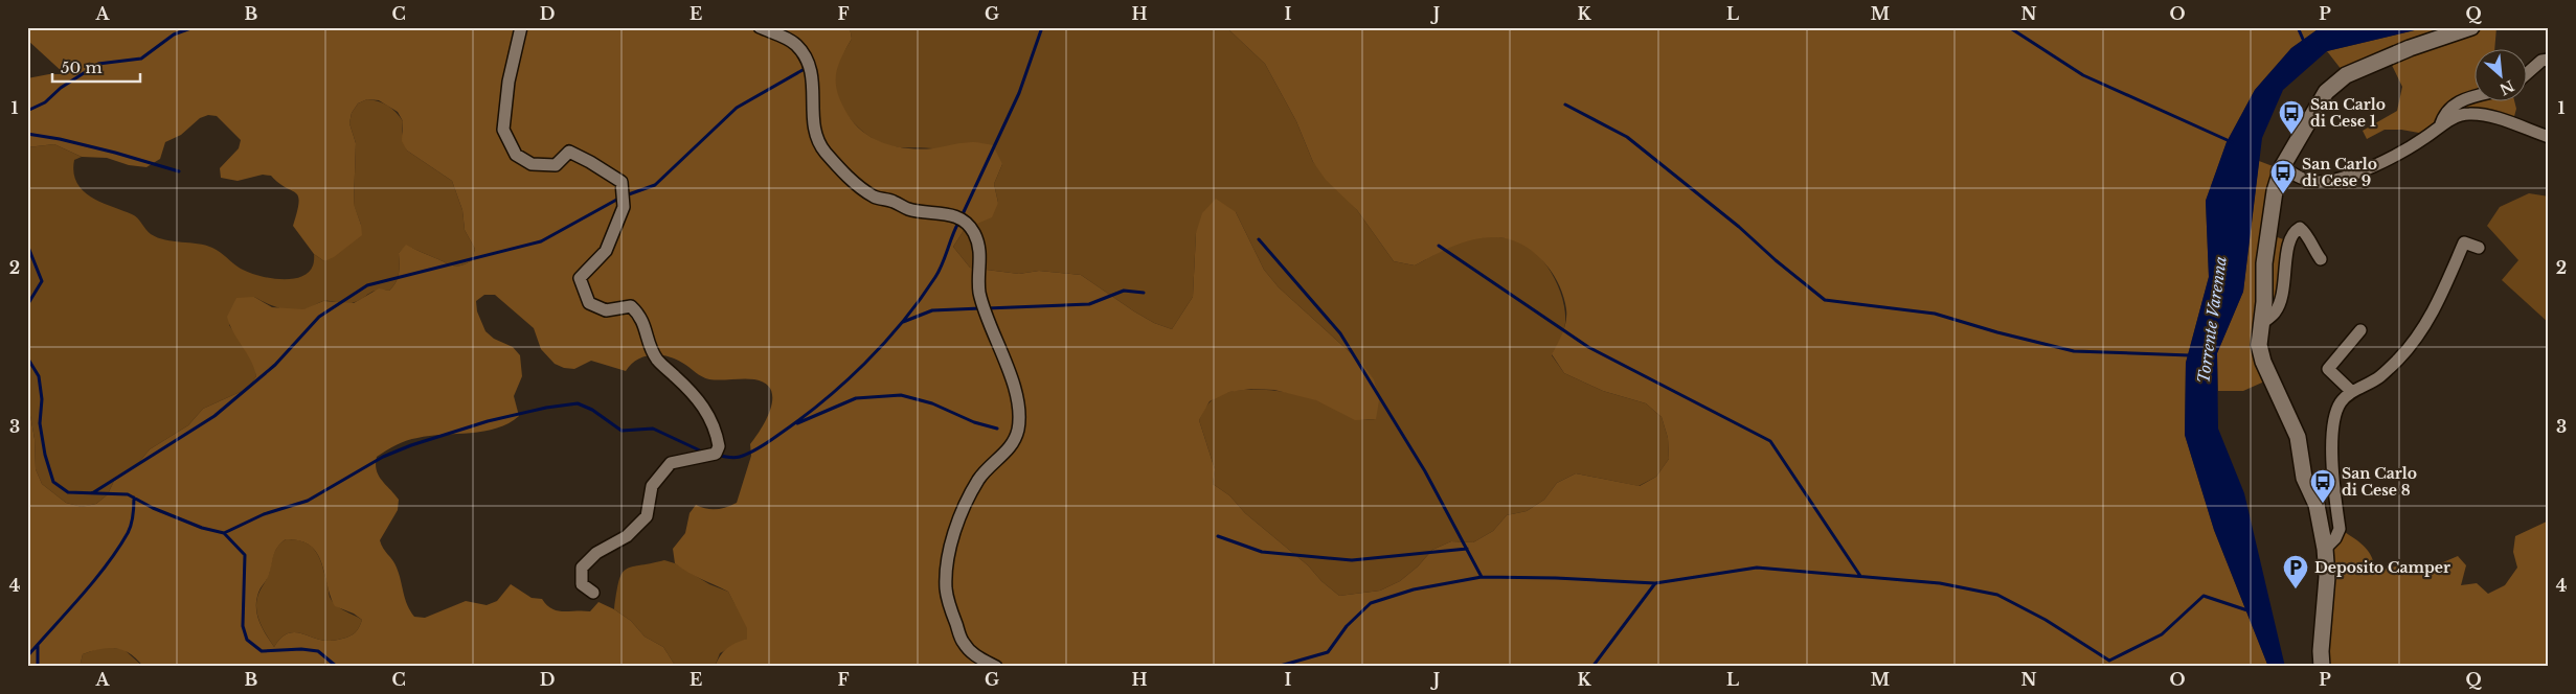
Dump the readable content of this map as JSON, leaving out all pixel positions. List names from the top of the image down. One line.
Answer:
{"water":["Torrente Varenna"],"places":{"bus stop":["San Carlo di Cese 1","San Carlo di Cese 9","San Carlo di Cese 8"],"parking":["Deposito Camper"]},"scale_bar":"50 m","north":"bottom right","grid":{"columns":["A","B","C","D","E","F","G","H","I","J","K","L","M","N","O","P","Q"],"rows":["1","2","3","4"]}}
